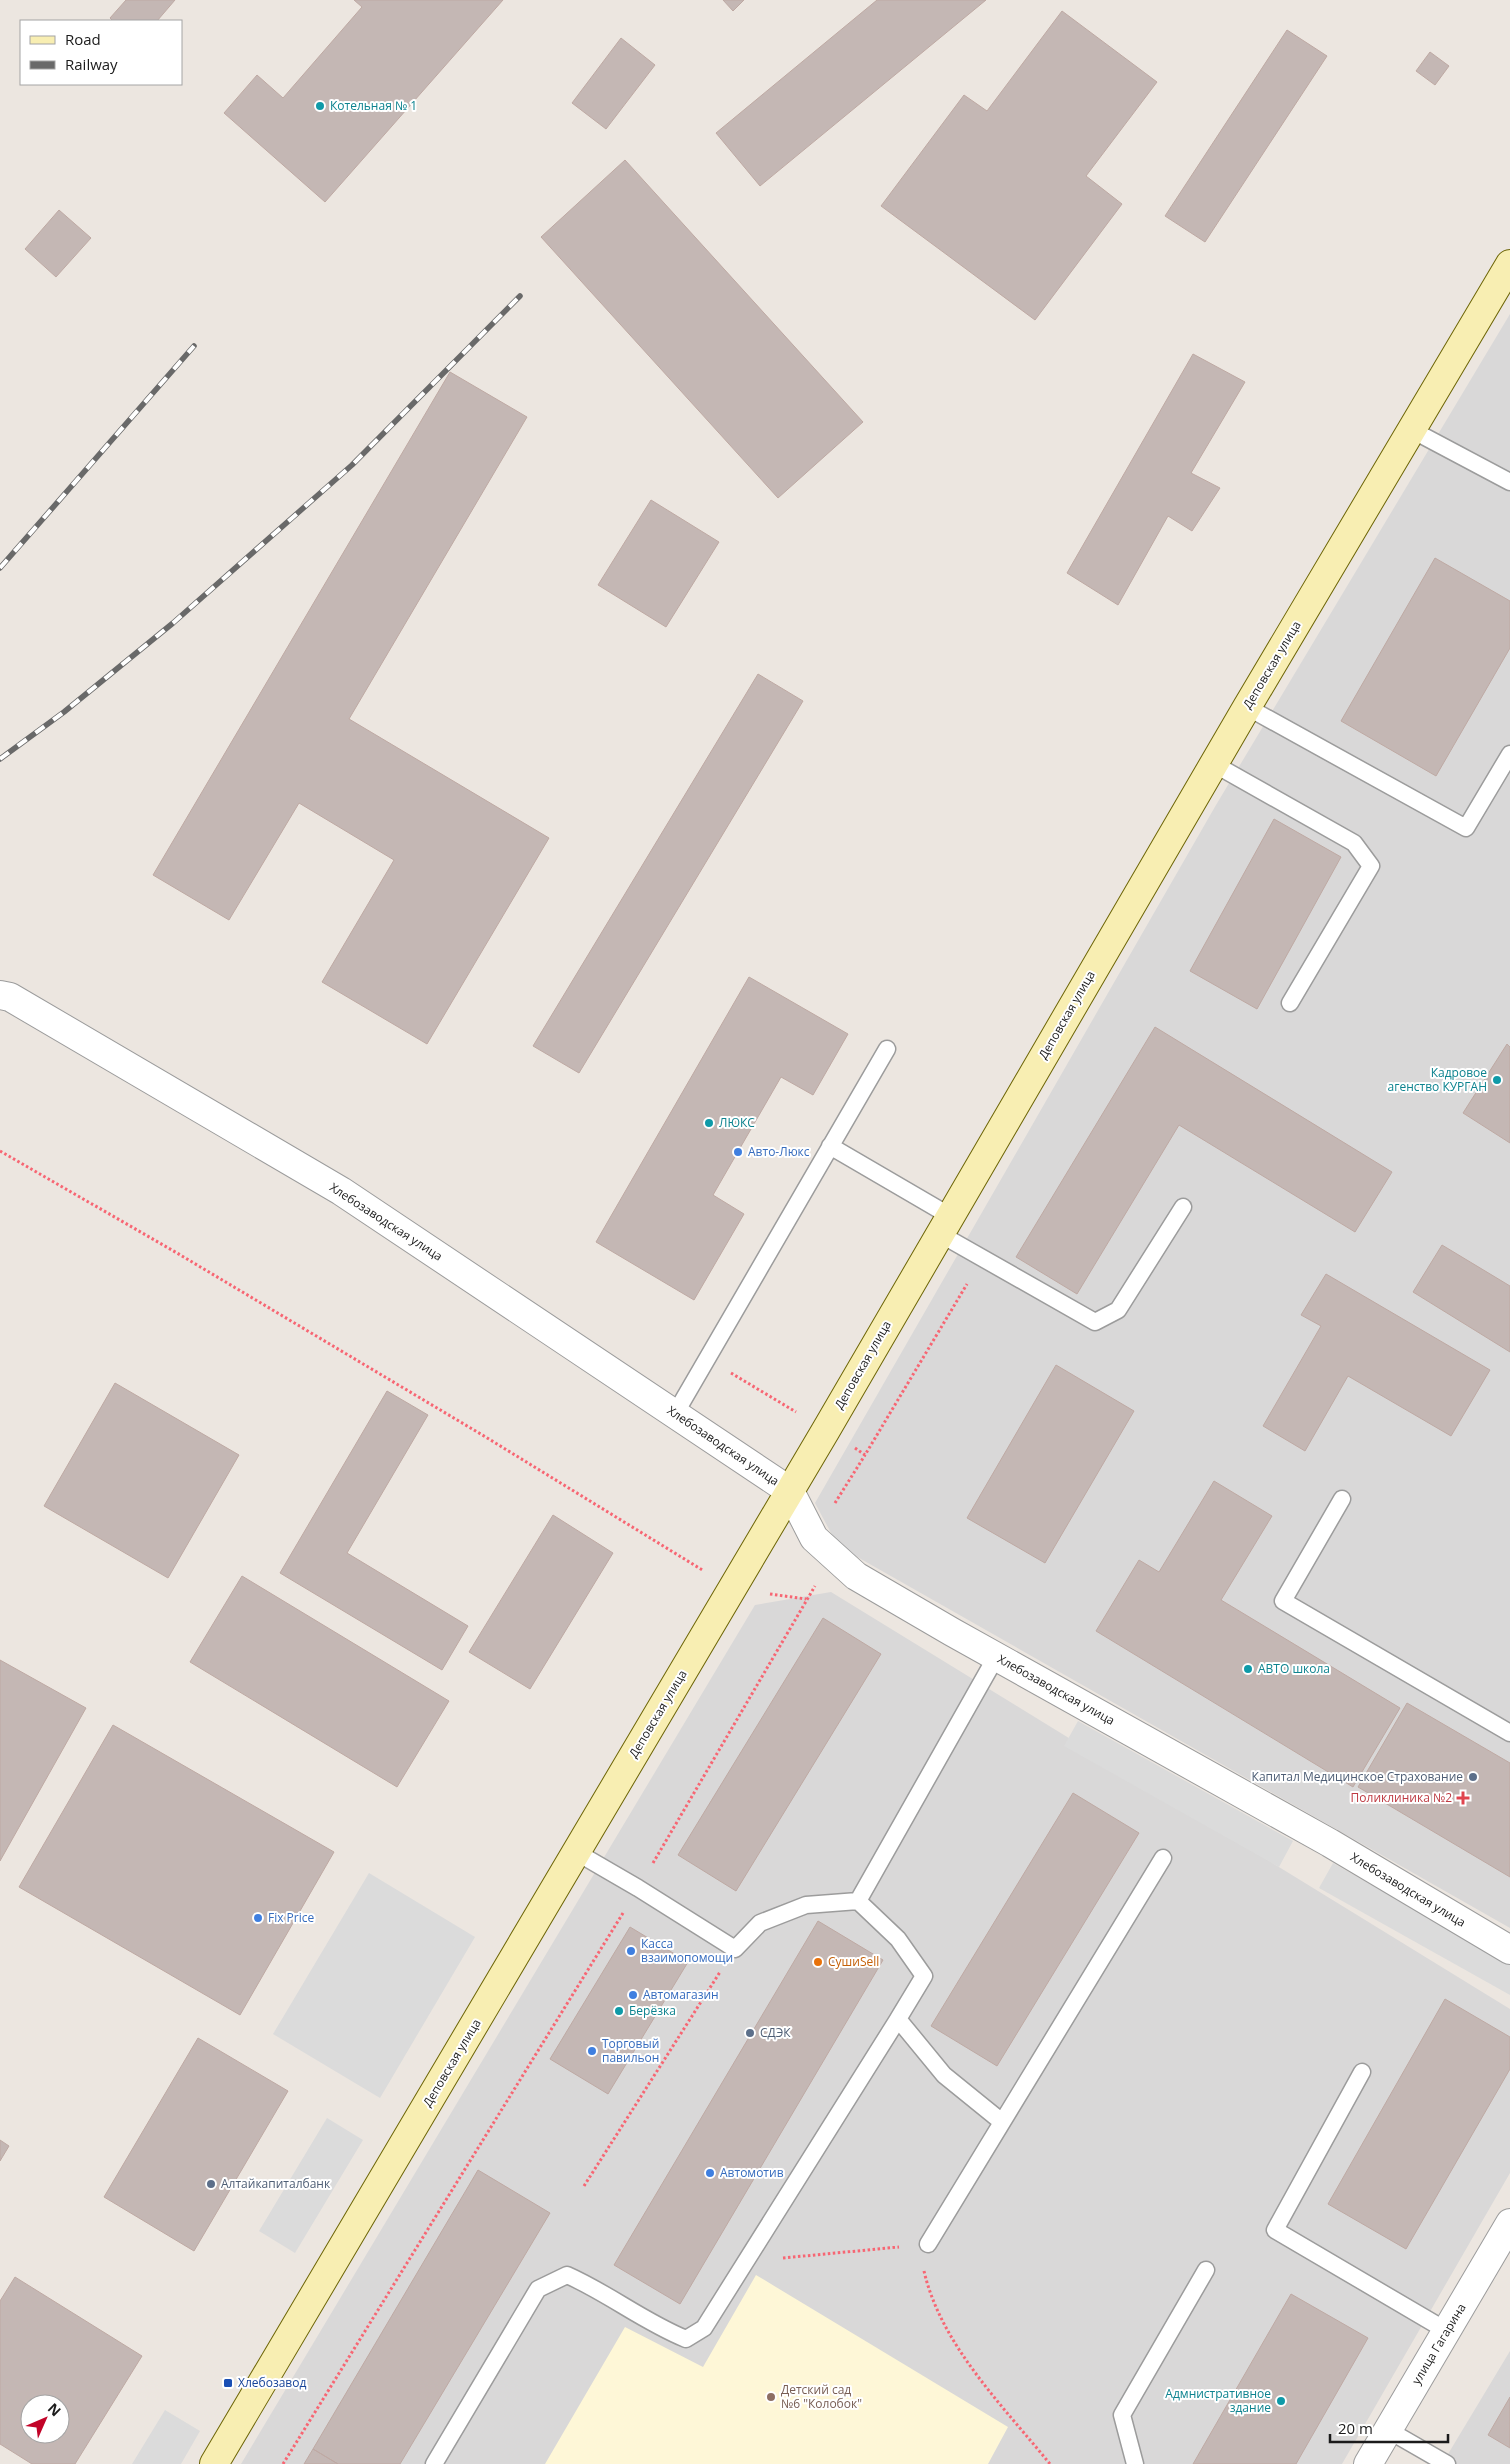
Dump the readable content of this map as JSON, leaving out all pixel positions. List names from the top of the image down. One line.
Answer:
{"streets":{"street":["Деповская улица","Хлебозаводская улица","улица Гагарина"]},"crossings":[["Деповская улица","Хлебозаводская улица"]],"places":{"other":["Котельная № 1","Кадровое агенство КУРГАН","ЛЮКС","Авто-Люкс","АВТО школа","Капитал Медицинское Страхование","Fix Price","Касса взаимопомощи","СушиSell","Автомагазин","Берёзка","СДЭК","Торговый павильон","Автомотив","Алтайкапиталбанк","Детский сад №6 \"Колобок\"","Адмнистративное здание"],"health":["Поликлиника №2"],"transit":["Хлебозавод"]},"legend":["Road","Railway"],"scale_bar":"20 m","north":"top right"}
